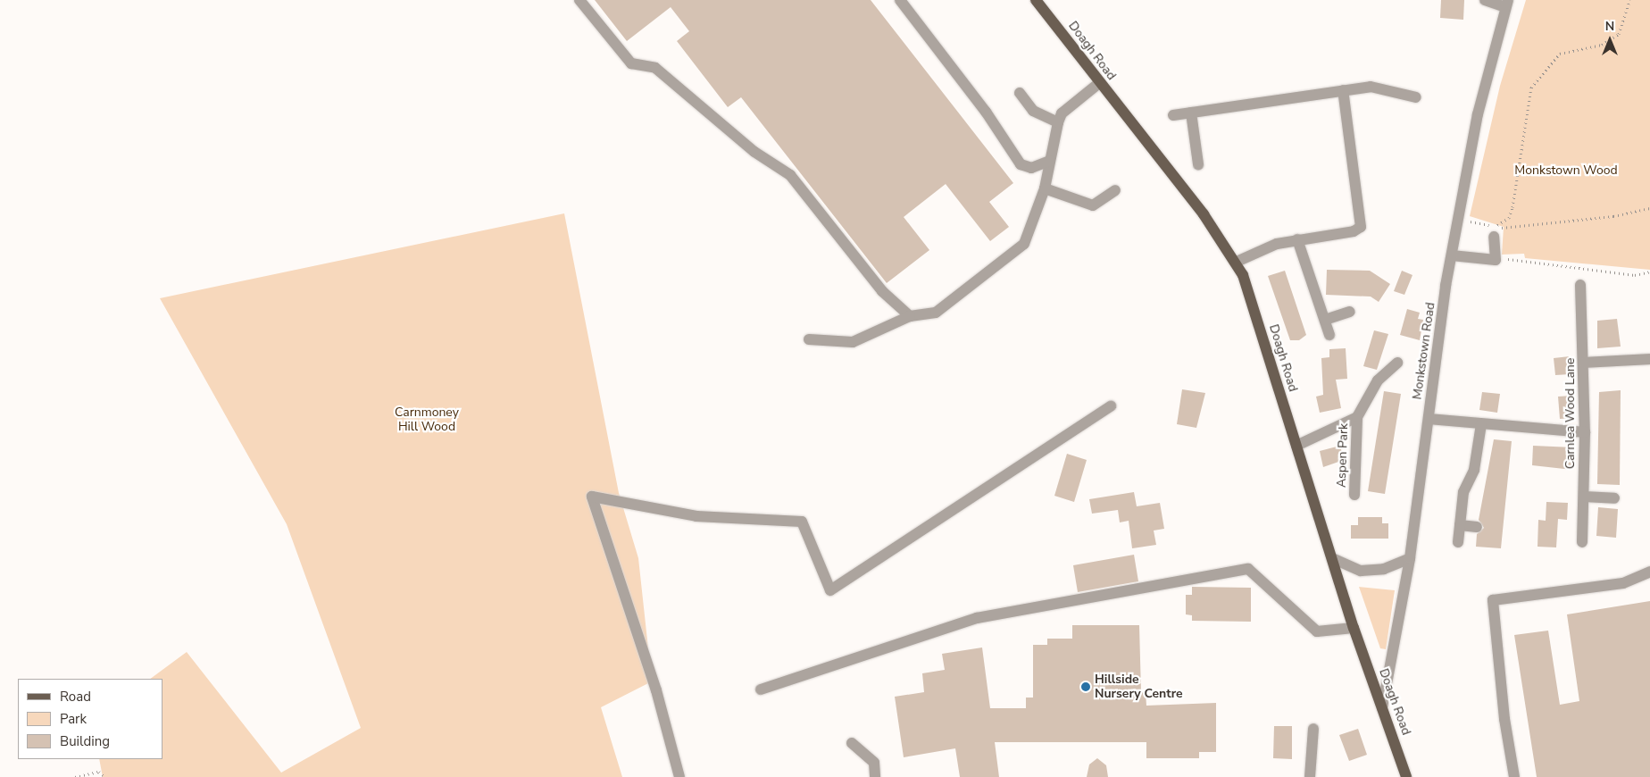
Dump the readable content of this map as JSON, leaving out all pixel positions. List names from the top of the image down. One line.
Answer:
{"streets":{"main road":["Doagh Road"],"street":["Monkstown Road","Carnlea Wood Lane","Aspen Park"]},"crossings":[["Doagh Road","Monkstown Road"],["Doagh Road","Aspen Park"]],"parks":["Monkstown Wood","Carnmoney Hill Wood"],"places":["Hillside Nursery Centre"],"legend":["Road","Park","Building"],"north":"top"}
